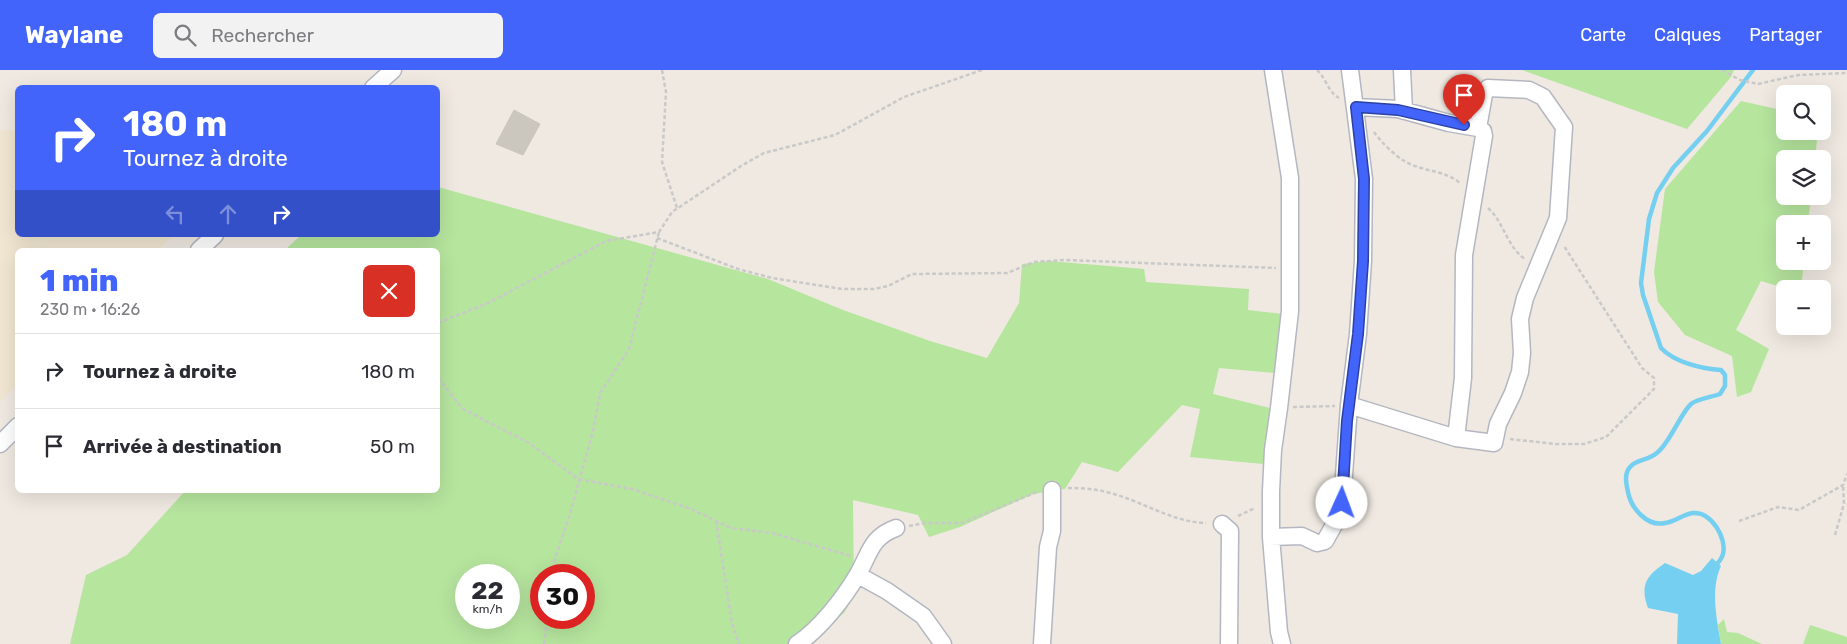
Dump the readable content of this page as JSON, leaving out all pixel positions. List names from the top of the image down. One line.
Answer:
{"page":{"header":"Waylane","search":"Rechercher","nav":["Carte","Calques","Partager"],"map_buttons":["+","−"],"turn":["180 m","Tournez à droite"],"heading":["1 min","230 m · 16:26"],"list":[{"name":"Tournez à droite","value":"180 m"},{"name":"Arrivée à destination","value":"50 m"}],"speed":"22 km/h","limit":"30"}}
